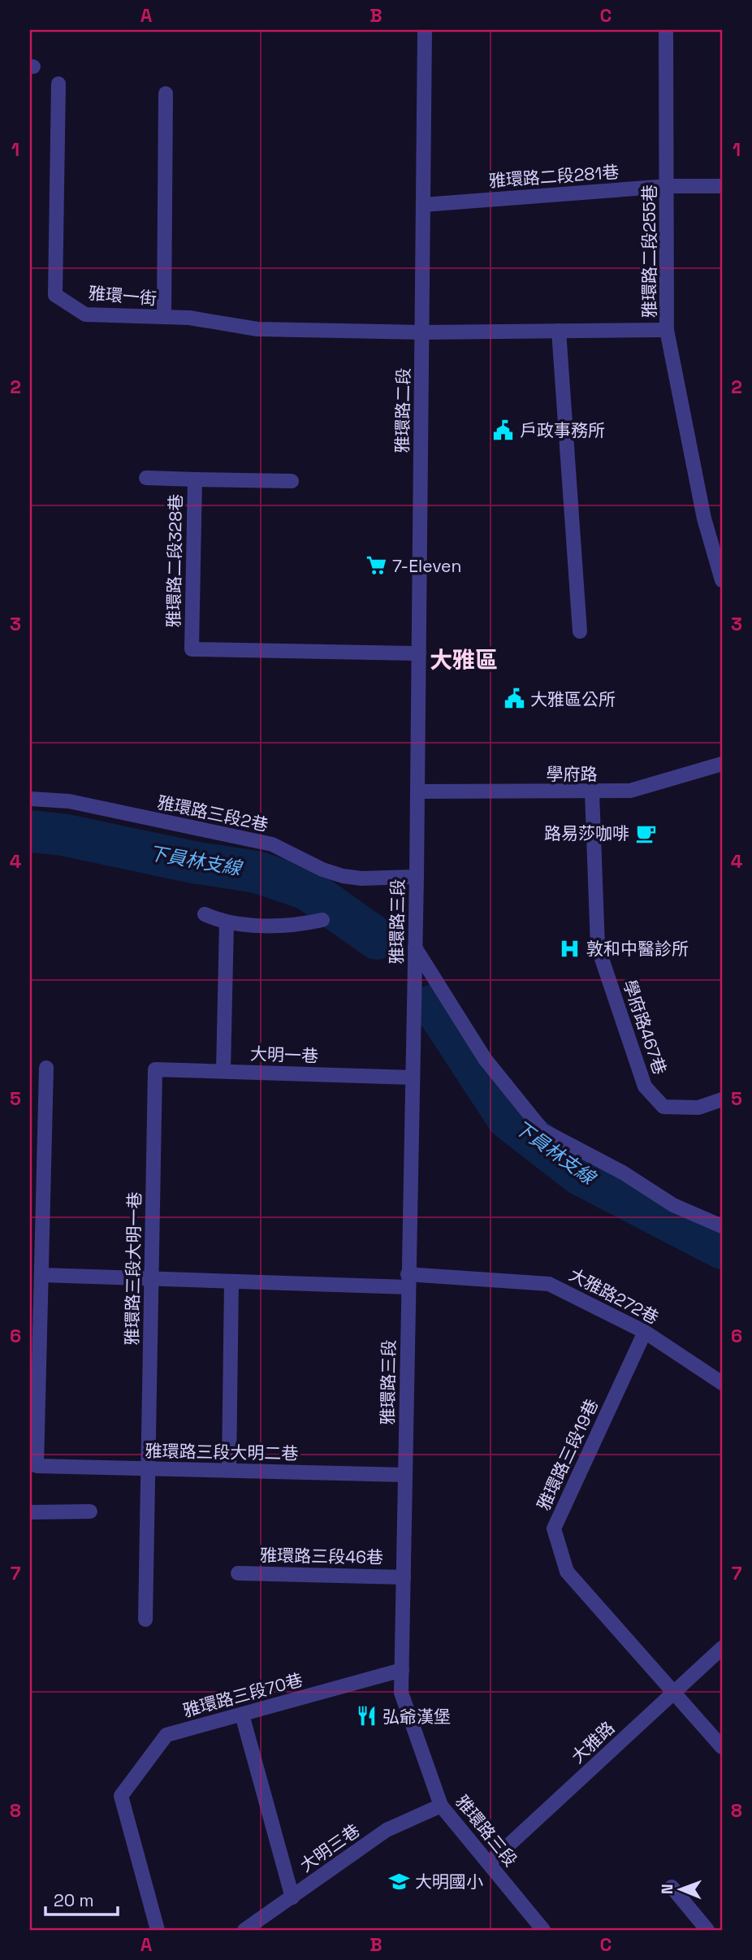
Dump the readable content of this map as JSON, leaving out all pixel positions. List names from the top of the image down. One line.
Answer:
{"streets":{"street":["雅環路二段281巷","雅環路二段255巷","雅環一街","雅環路二段","雅環路二段328巷","學府路","雅環路三段2巷","雅環路三段","學府路467巷","大明一巷","雅環路三段大明一巷","大雅路272巷","雅環路三段大明二巷","雅環路三段19巷","雅環路三段46巷","雅環路三段70巷","大雅路","大明三巷"]},"crossings":[["雅環路二段281巷","雅環路二段255巷"],["雅環路二段281巷","雅環路二段"],["雅環路二段255巷","雅環一街"],["雅環路二段255巷","雅環路二段"],["雅環一街","雅環路二段"],["雅環路二段","雅環路二段328巷"],["雅環路二段","學府路"],["雅環路二段","雅環路三段"],["學府路","雅環路三段"],["學府路","學府路467巷"],["雅環路三段2巷","雅環路三段"],["雅環路三段","大明一巷"],["雅環路三段","大雅路272巷"],["雅環路三段","雅環路三段大明二巷"],["雅環路三段","雅環路三段46巷"],["雅環路三段","雅環路三段70巷"],["雅環路三段","大雅路"],["雅環路三段","大明三巷"],["大明一巷","雅環路三段大明一巷"],["雅環路三段大明一巷","雅環路三段大明二巷"],["大雅路272巷","雅環路三段19巷"],["雅環路三段19巷","大雅路"]],"districts":["大雅區"],"water":["下員林支線"],"places":{"public building":["戶政事務所","大雅區公所"],"supermarket":["7-Eleven"],"cafe":["路易莎咖啡"],"hospital":["敦和中醫診所"],"restaurant":["弘爺漢堡"],"school or university":["大明國小"]},"scale_bar":"20 m","north":"left","grid":{"columns":["A","B","C"],"rows":["1","2","3","4","5","6","7","8"]}}
